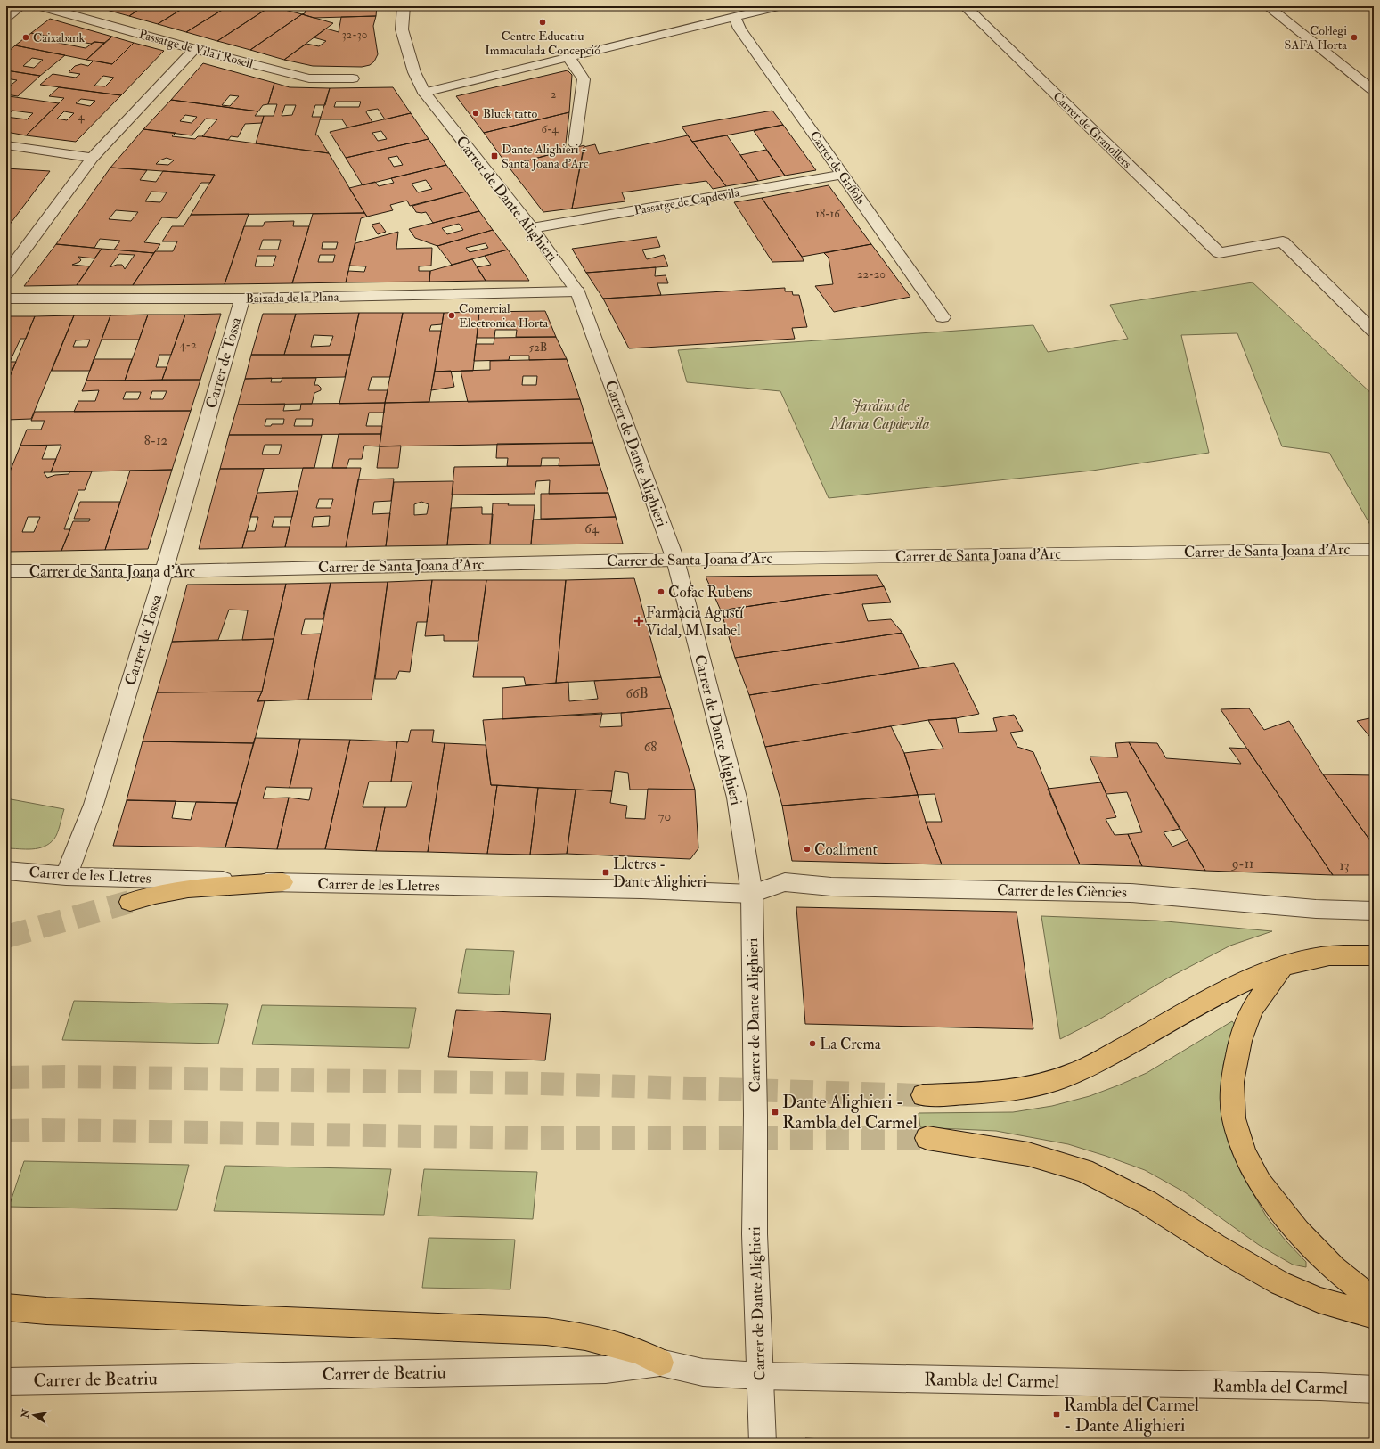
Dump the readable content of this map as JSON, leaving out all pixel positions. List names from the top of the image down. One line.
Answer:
{"streets":{"street":["Passatge de Vila i Rosell","Carrer de Granollers","Carrer de Grífols","Carrer de Dante Alighieri","Passatge de Capdevila","Baixada de la Plana","Carrer de Tossa","Carrer de Santa Joana d'Arc","Carrer de les Lletres","Carrer de les Ciències","Carrer de Beatriu","Rambla del Carmel"]},"crossings":[["Carrer de Grífols","Passatge de Capdevila"],["Carrer de Dante Alighieri","Passatge de Capdevila"],["Carrer de Dante Alighieri","Baixada de la Plana"],["Carrer de Dante Alighieri","Carrer de Santa Joana d'Arc"],["Carrer de Dante Alighieri","Carrer de les Lletres"],["Carrer de Dante Alighieri","Carrer de les Ciències"],["Carrer de Dante Alighieri","Carrer de Beatriu"],["Carrer de Dante Alighieri","Rambla del Carmel"],["Baixada de la Plana","Carrer de Tossa"],["Carrer de Tossa","Carrer de Santa Joana d'Arc"],["Carrer de Tossa","Carrer de les Lletres"],["Carrer de les Lletres","Carrer de les Ciències"],["Carrer de Beatriu","Rambla del Carmel"]],"parks":["Jardins de Maria Capdevila"],"places":{"other":["Centre Educatiu Immaculada Concepció","Caixabank","Col·legi SAFA Horta","Bluck tatto","Comercial Electronica Horta","Cofac Rubens","Coaliment","La Crema"],"transit":["Dante Alighieri - Santa Joana d'Arc","Lletres - Dante Alighieri","Dante Alighieri - Rambla del Carmel","Rambla del Carmel - Dante Alighieri"],"health":["Farmàcia Agustí Vidal, M. Isabel"]},"house_numbers":["32-30","2","4","6-4","18-16","22-20","4-2","52B","8-12","64","66B","68","70","9-11","13"],"north":"left"}
